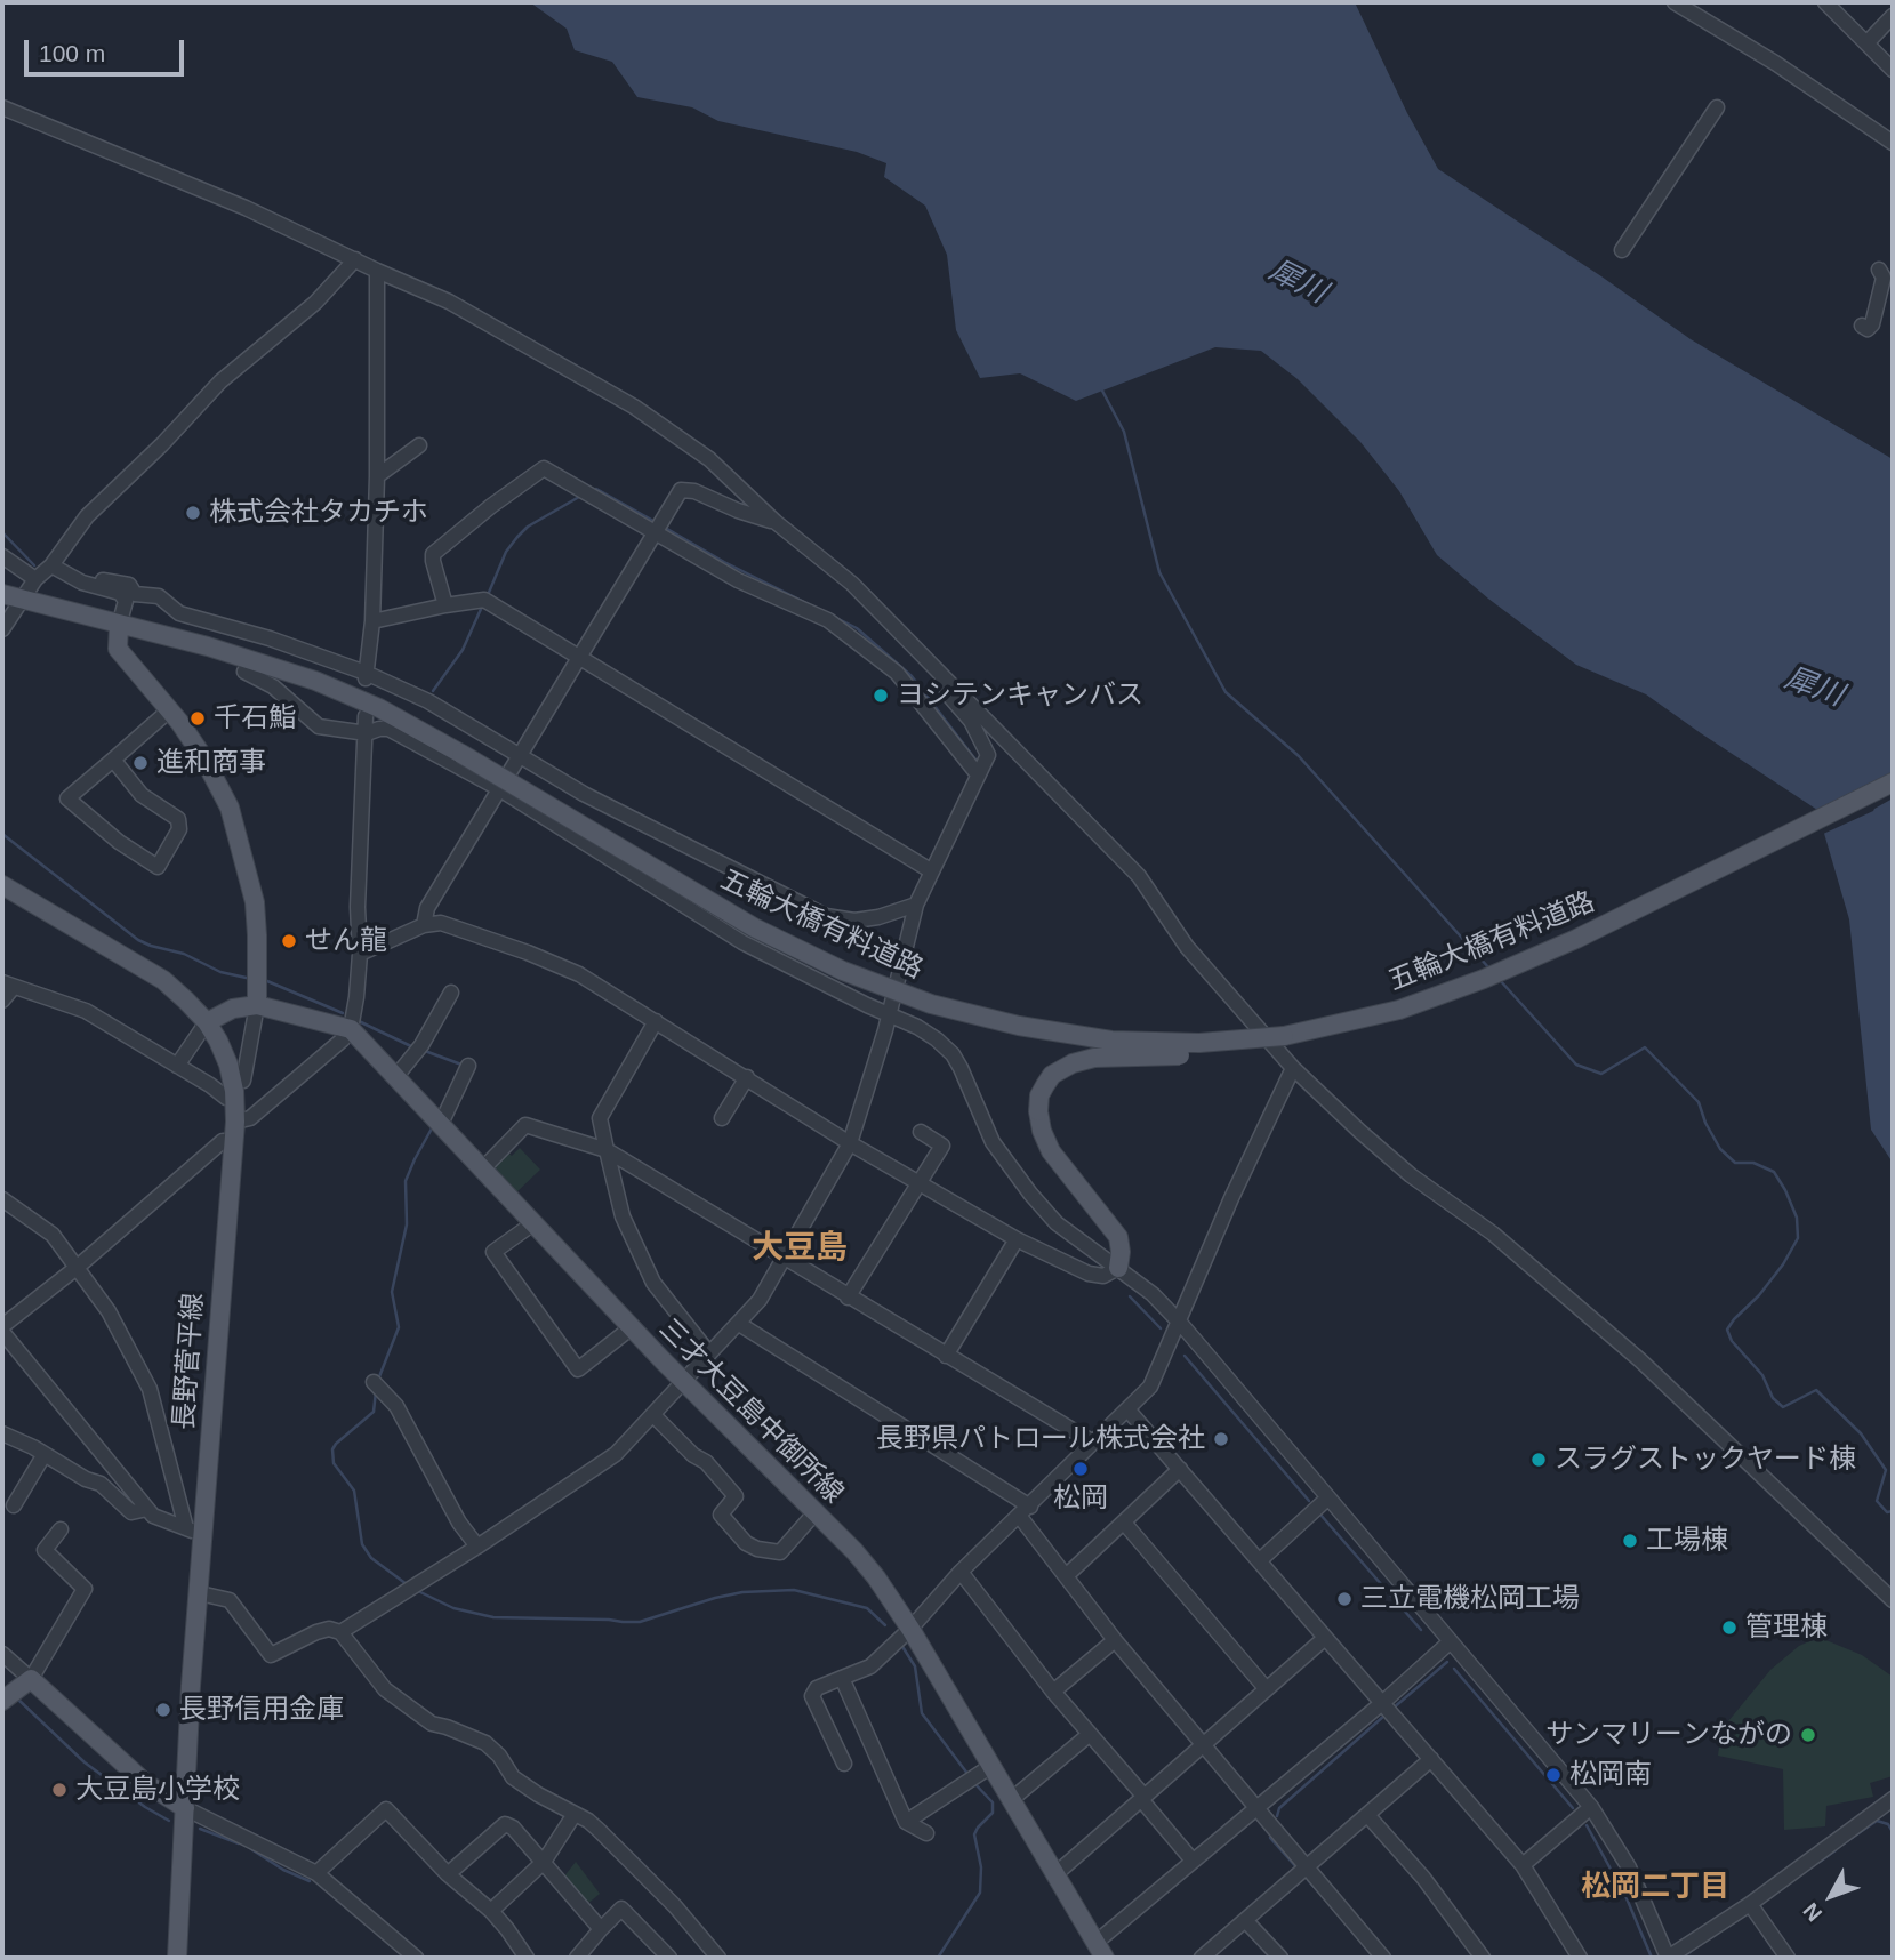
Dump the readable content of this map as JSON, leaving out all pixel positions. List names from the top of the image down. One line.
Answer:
{"streets":{"main road":["五輪大橋有料道路","長野菅平線","三才大豆島中御所線"]},"districts":["大豆島","松岡二丁目"],"water":["犀川"],"places":["株式会社タカチホ","ヨシテンキャンバス","千石鮨","進和商事","せん龍","長野県パトロール株式会社","スラグストックヤード棟","松岡","工場棟","三立電機松岡工場","管理棟","長野信用金庫","サンマリーンながの","松岡南","大豆島小学校"],"scale_bar":"100 m","north":"bottom left"}
